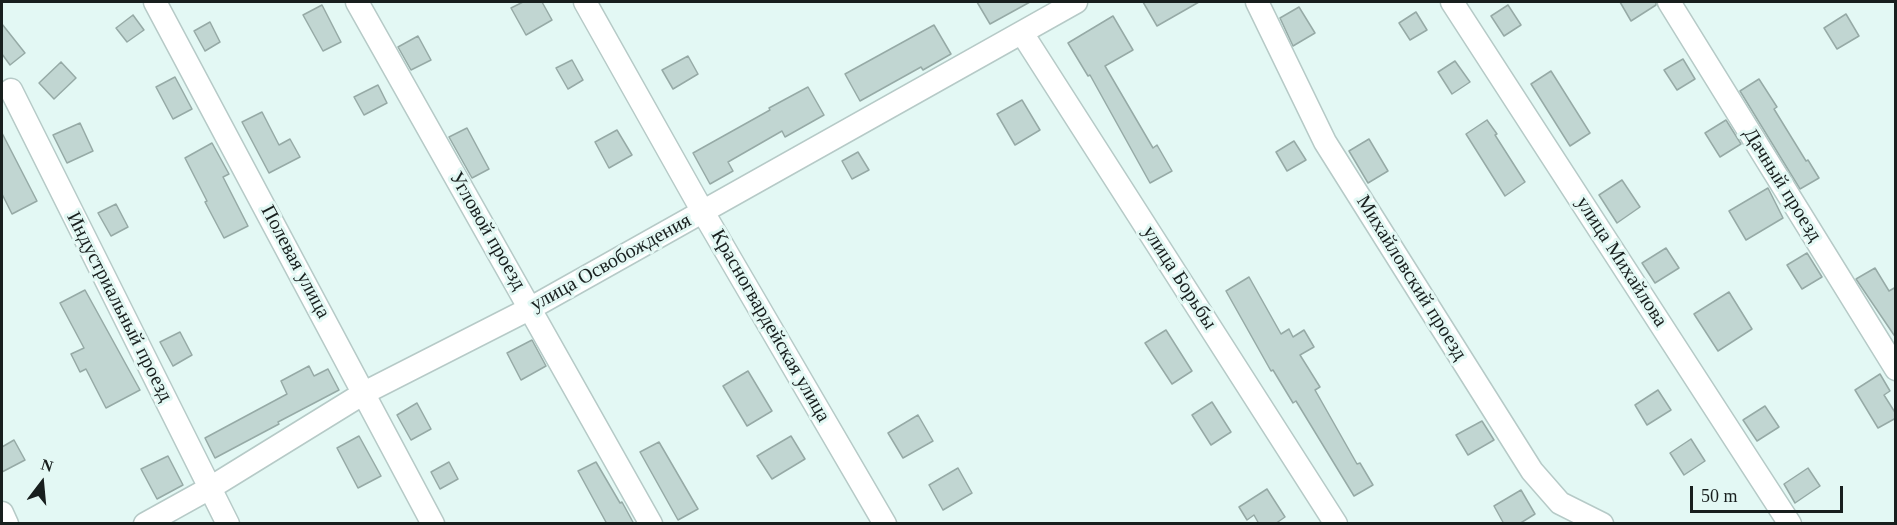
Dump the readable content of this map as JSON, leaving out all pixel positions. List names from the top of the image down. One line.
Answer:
{"streets":{"street":["Дачный проезд","Угловой проезд","Полевая улица","улица Михайлова","улица Освобождения","улица Борьбы","Михайловский проезд","Индустриальный проезд","Красногвардейская улица"]},"crossings":[["Угловой проезд","улица Освобождения"],["Полевая улица","улица Освобождения"],["улица Освобождения","улица Борьбы"],["улица Освобождения","Индустриальный проезд"],["улица Освобождения","Красногвардейская улица"]],"scale_bar":"50 m","north":"top"}
